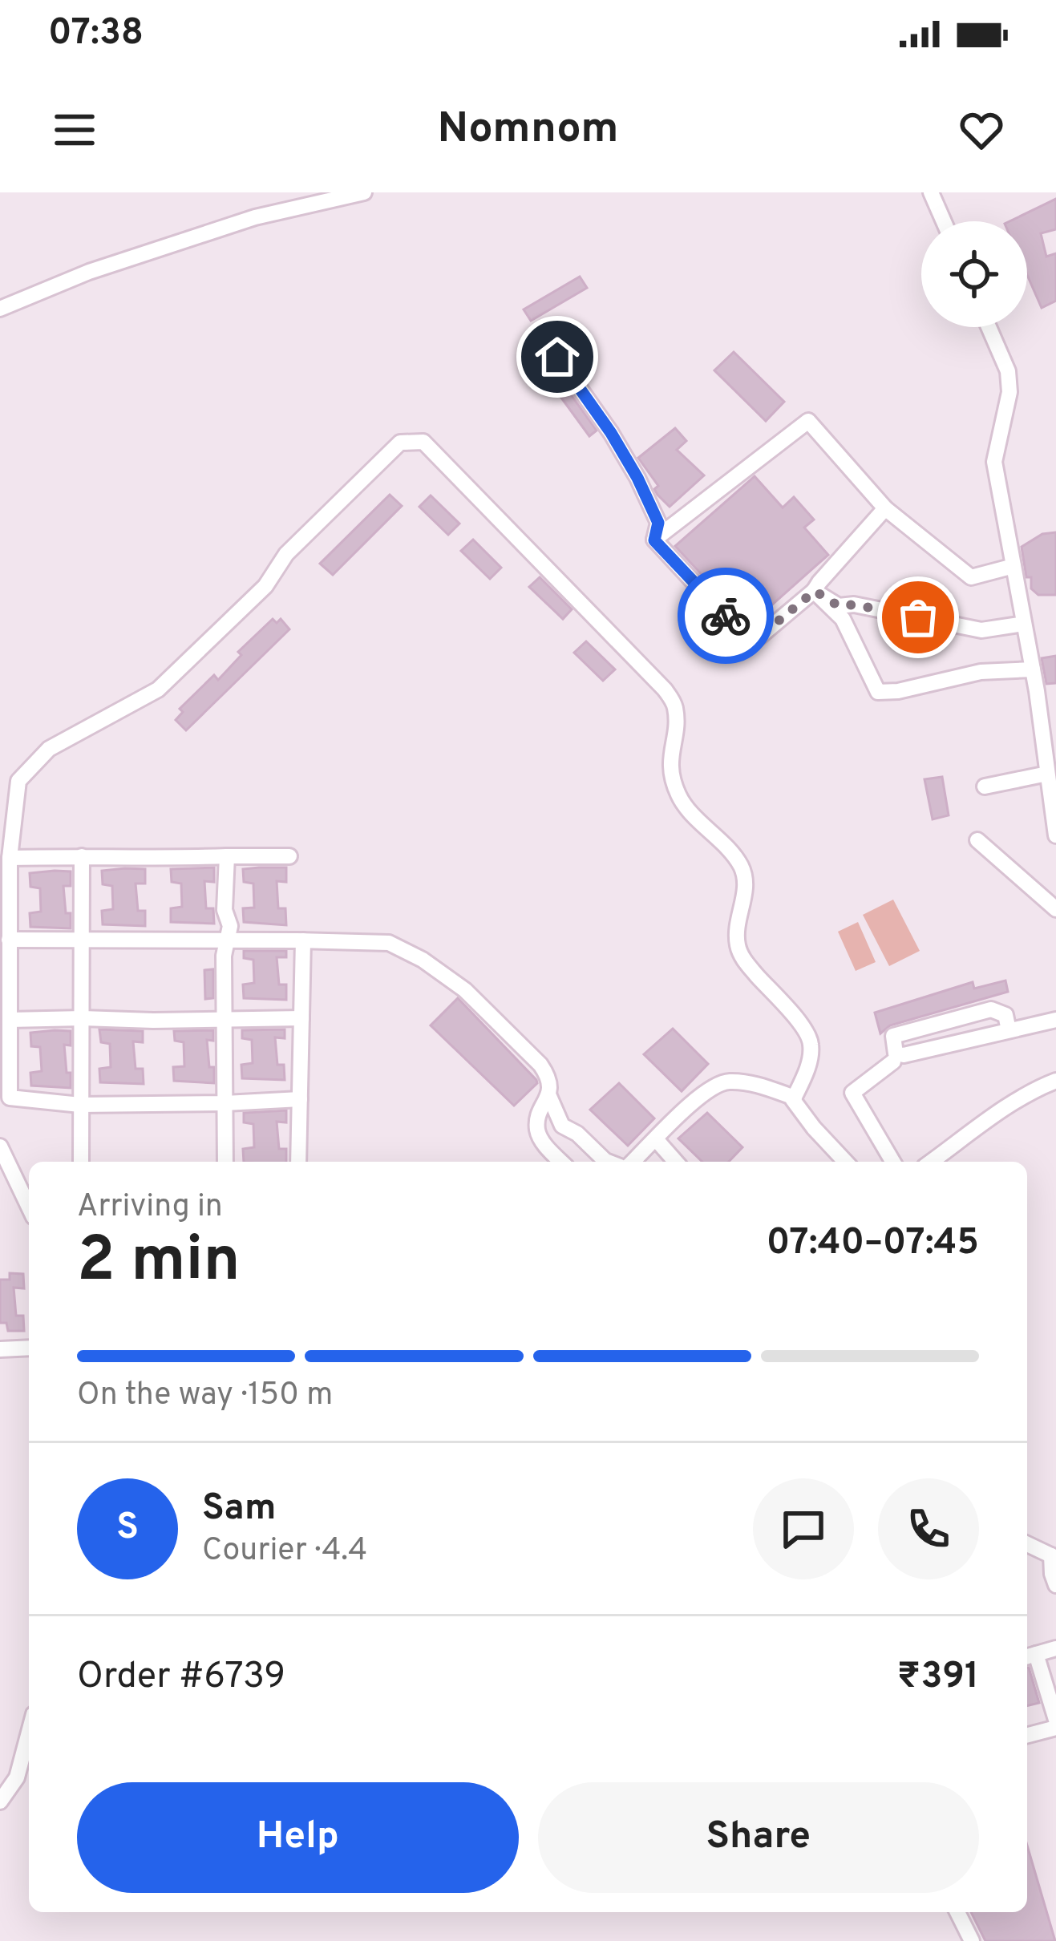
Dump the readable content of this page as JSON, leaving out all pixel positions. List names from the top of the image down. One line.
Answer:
{"page":{"status":"07:38","header":"Nomnom","heading":["2 min","Arriving in","07:40–07:45"],"panel":["Sam","Courier · 4.4","Order #6739","₹391"],"bar":"On the way · 150 m","round":"S","buttons":["Help","Share"]}}
